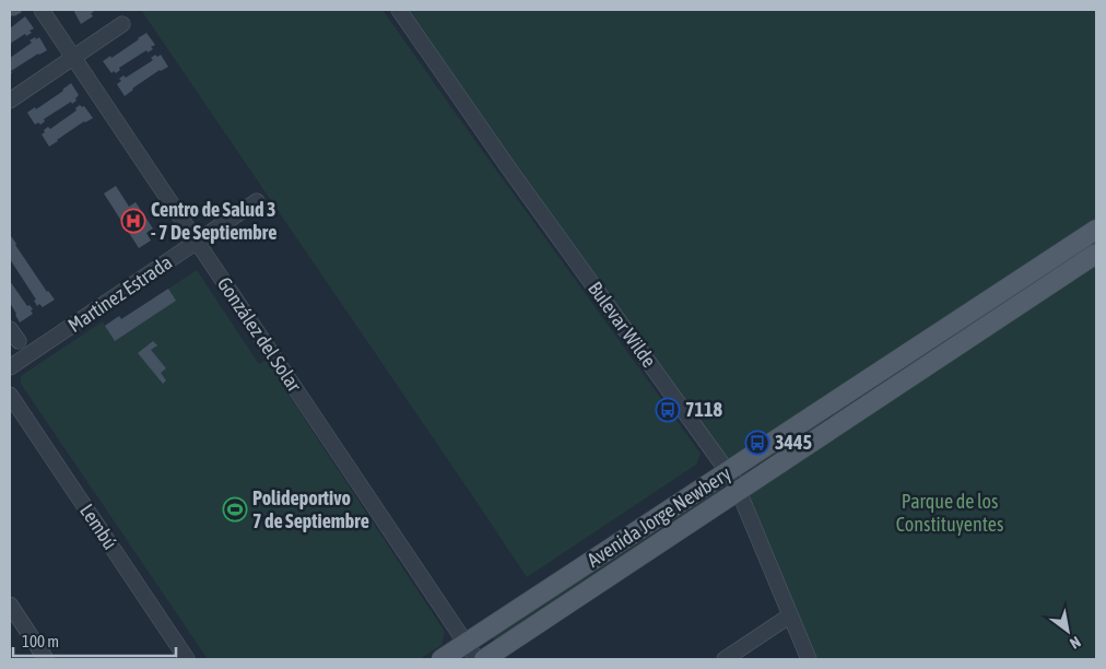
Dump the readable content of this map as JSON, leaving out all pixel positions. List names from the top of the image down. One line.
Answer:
{"streets":{"main road":["Avenida Jorge Newbery"],"street":["Martinez Estrada","Bulevar Wilde","González del Solar","Lembú"]},"crossings":[["Martinez Estrada","González del Solar"],["Bulevar Wilde","Avenida Jorge Newbery"],["González del Solar","Avenida Jorge Newbery"]],"parks":["Parque de los Constituyentes"],"places":{"hospital":["Centro de Salud 3 - 7 De Septiembre"],"bus stop":["7118","3445"],"sports":["Polideportivo 7 de Septiembre"]},"scale_bar":"100 m","north":"bottom right"}
